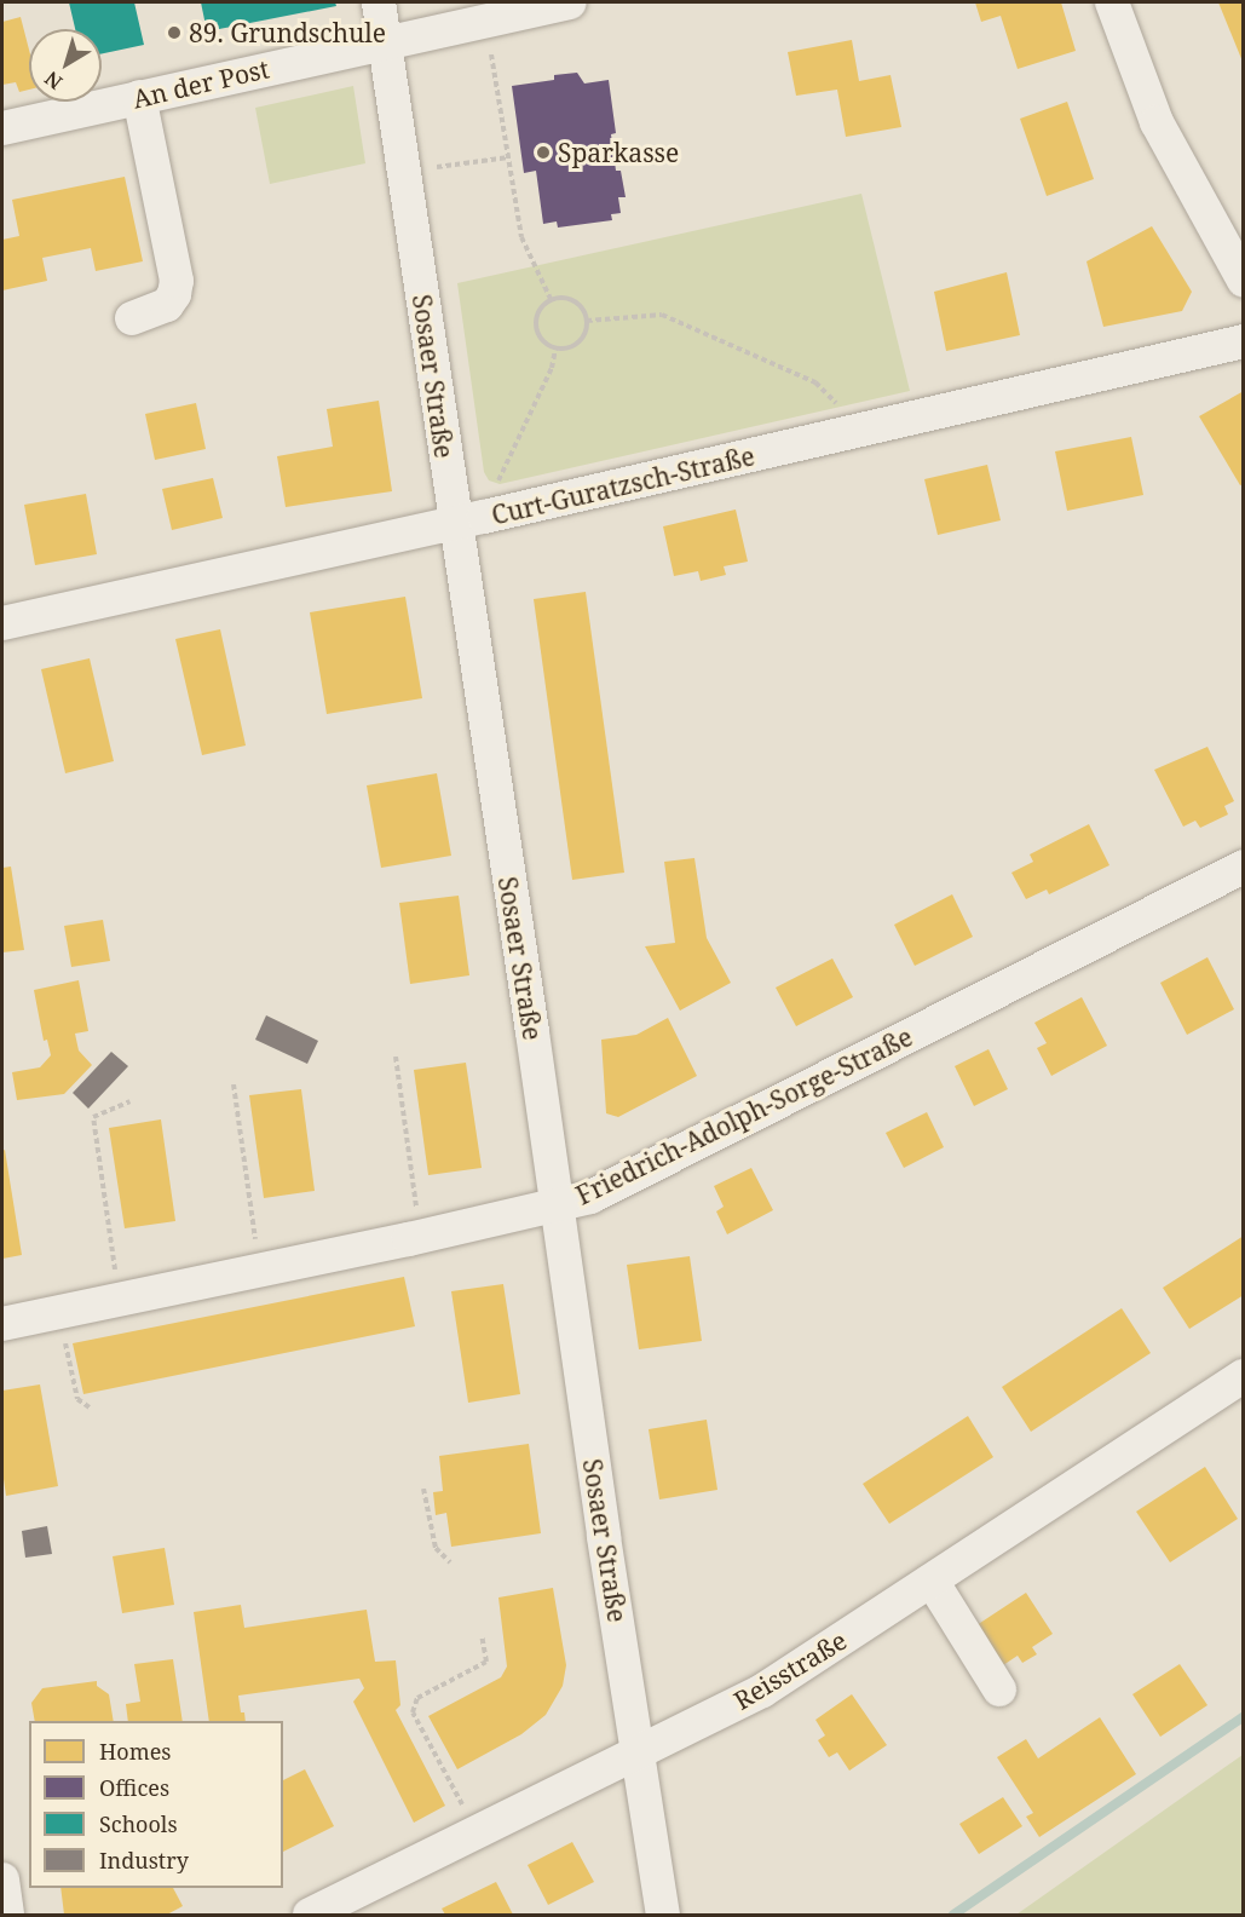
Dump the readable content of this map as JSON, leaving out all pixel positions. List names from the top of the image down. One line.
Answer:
{"streets":{"street":["An der Post","Sosaer Straße","Curt-Guratzsch-Straße","Friedrich-Adolph-Sorge-Straße","Reisstraße"]},"crossings":[["An der Post","Sosaer Straße"],["Sosaer Straße","Curt-Guratzsch-Straße"],["Sosaer Straße","Friedrich-Adolph-Sorge-Straße"],["Sosaer Straße","Reisstraße"]],"places":["89. Grundschule","Sparkasse"],"legend":["Homes","Offices","Schools","Industry"],"north":"bottom left"}
